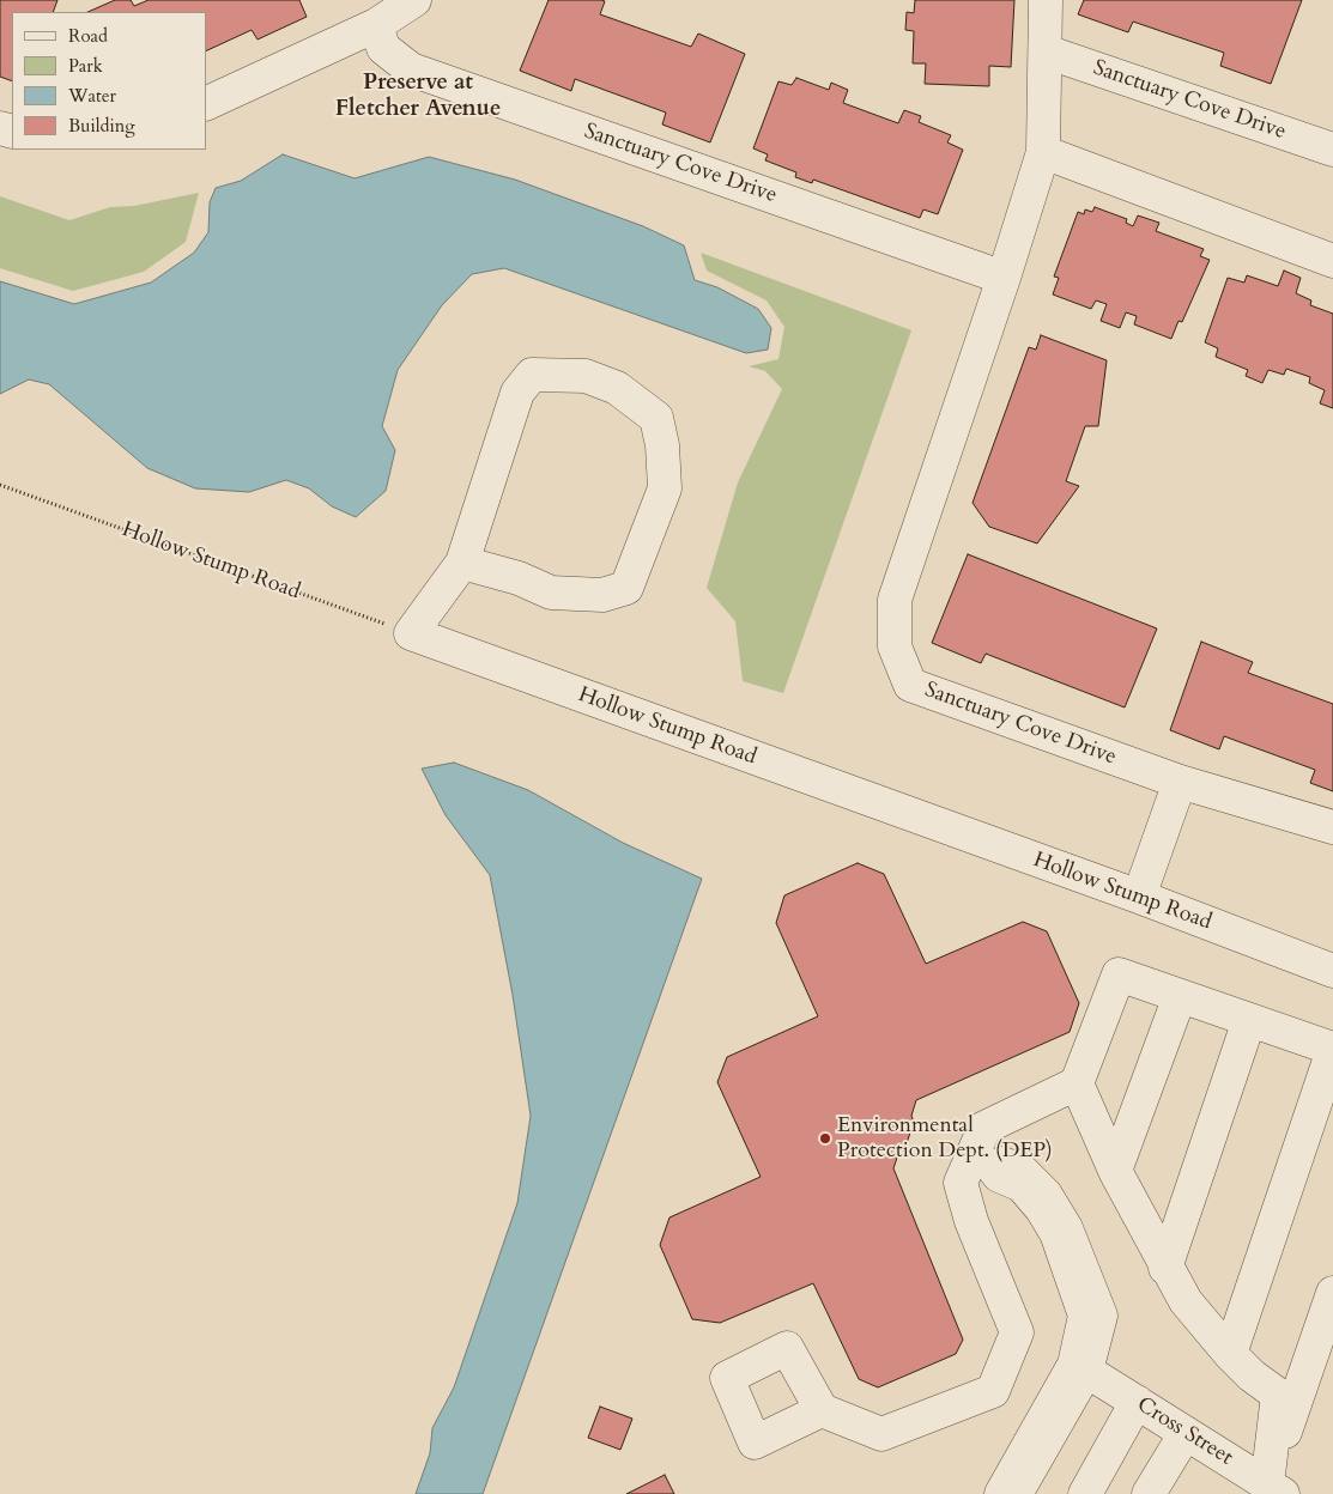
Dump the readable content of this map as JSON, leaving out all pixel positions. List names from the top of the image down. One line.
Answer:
{"streets":{"street":["Sanctuary Cove Drive","Hollow Stump Road","Cross Street"]},"districts":["Preserve at Fletcher Avenue"],"places":["Environmental Protection Dept. (DEP)"],"legend":["Road","Park","Water","Building"]}
